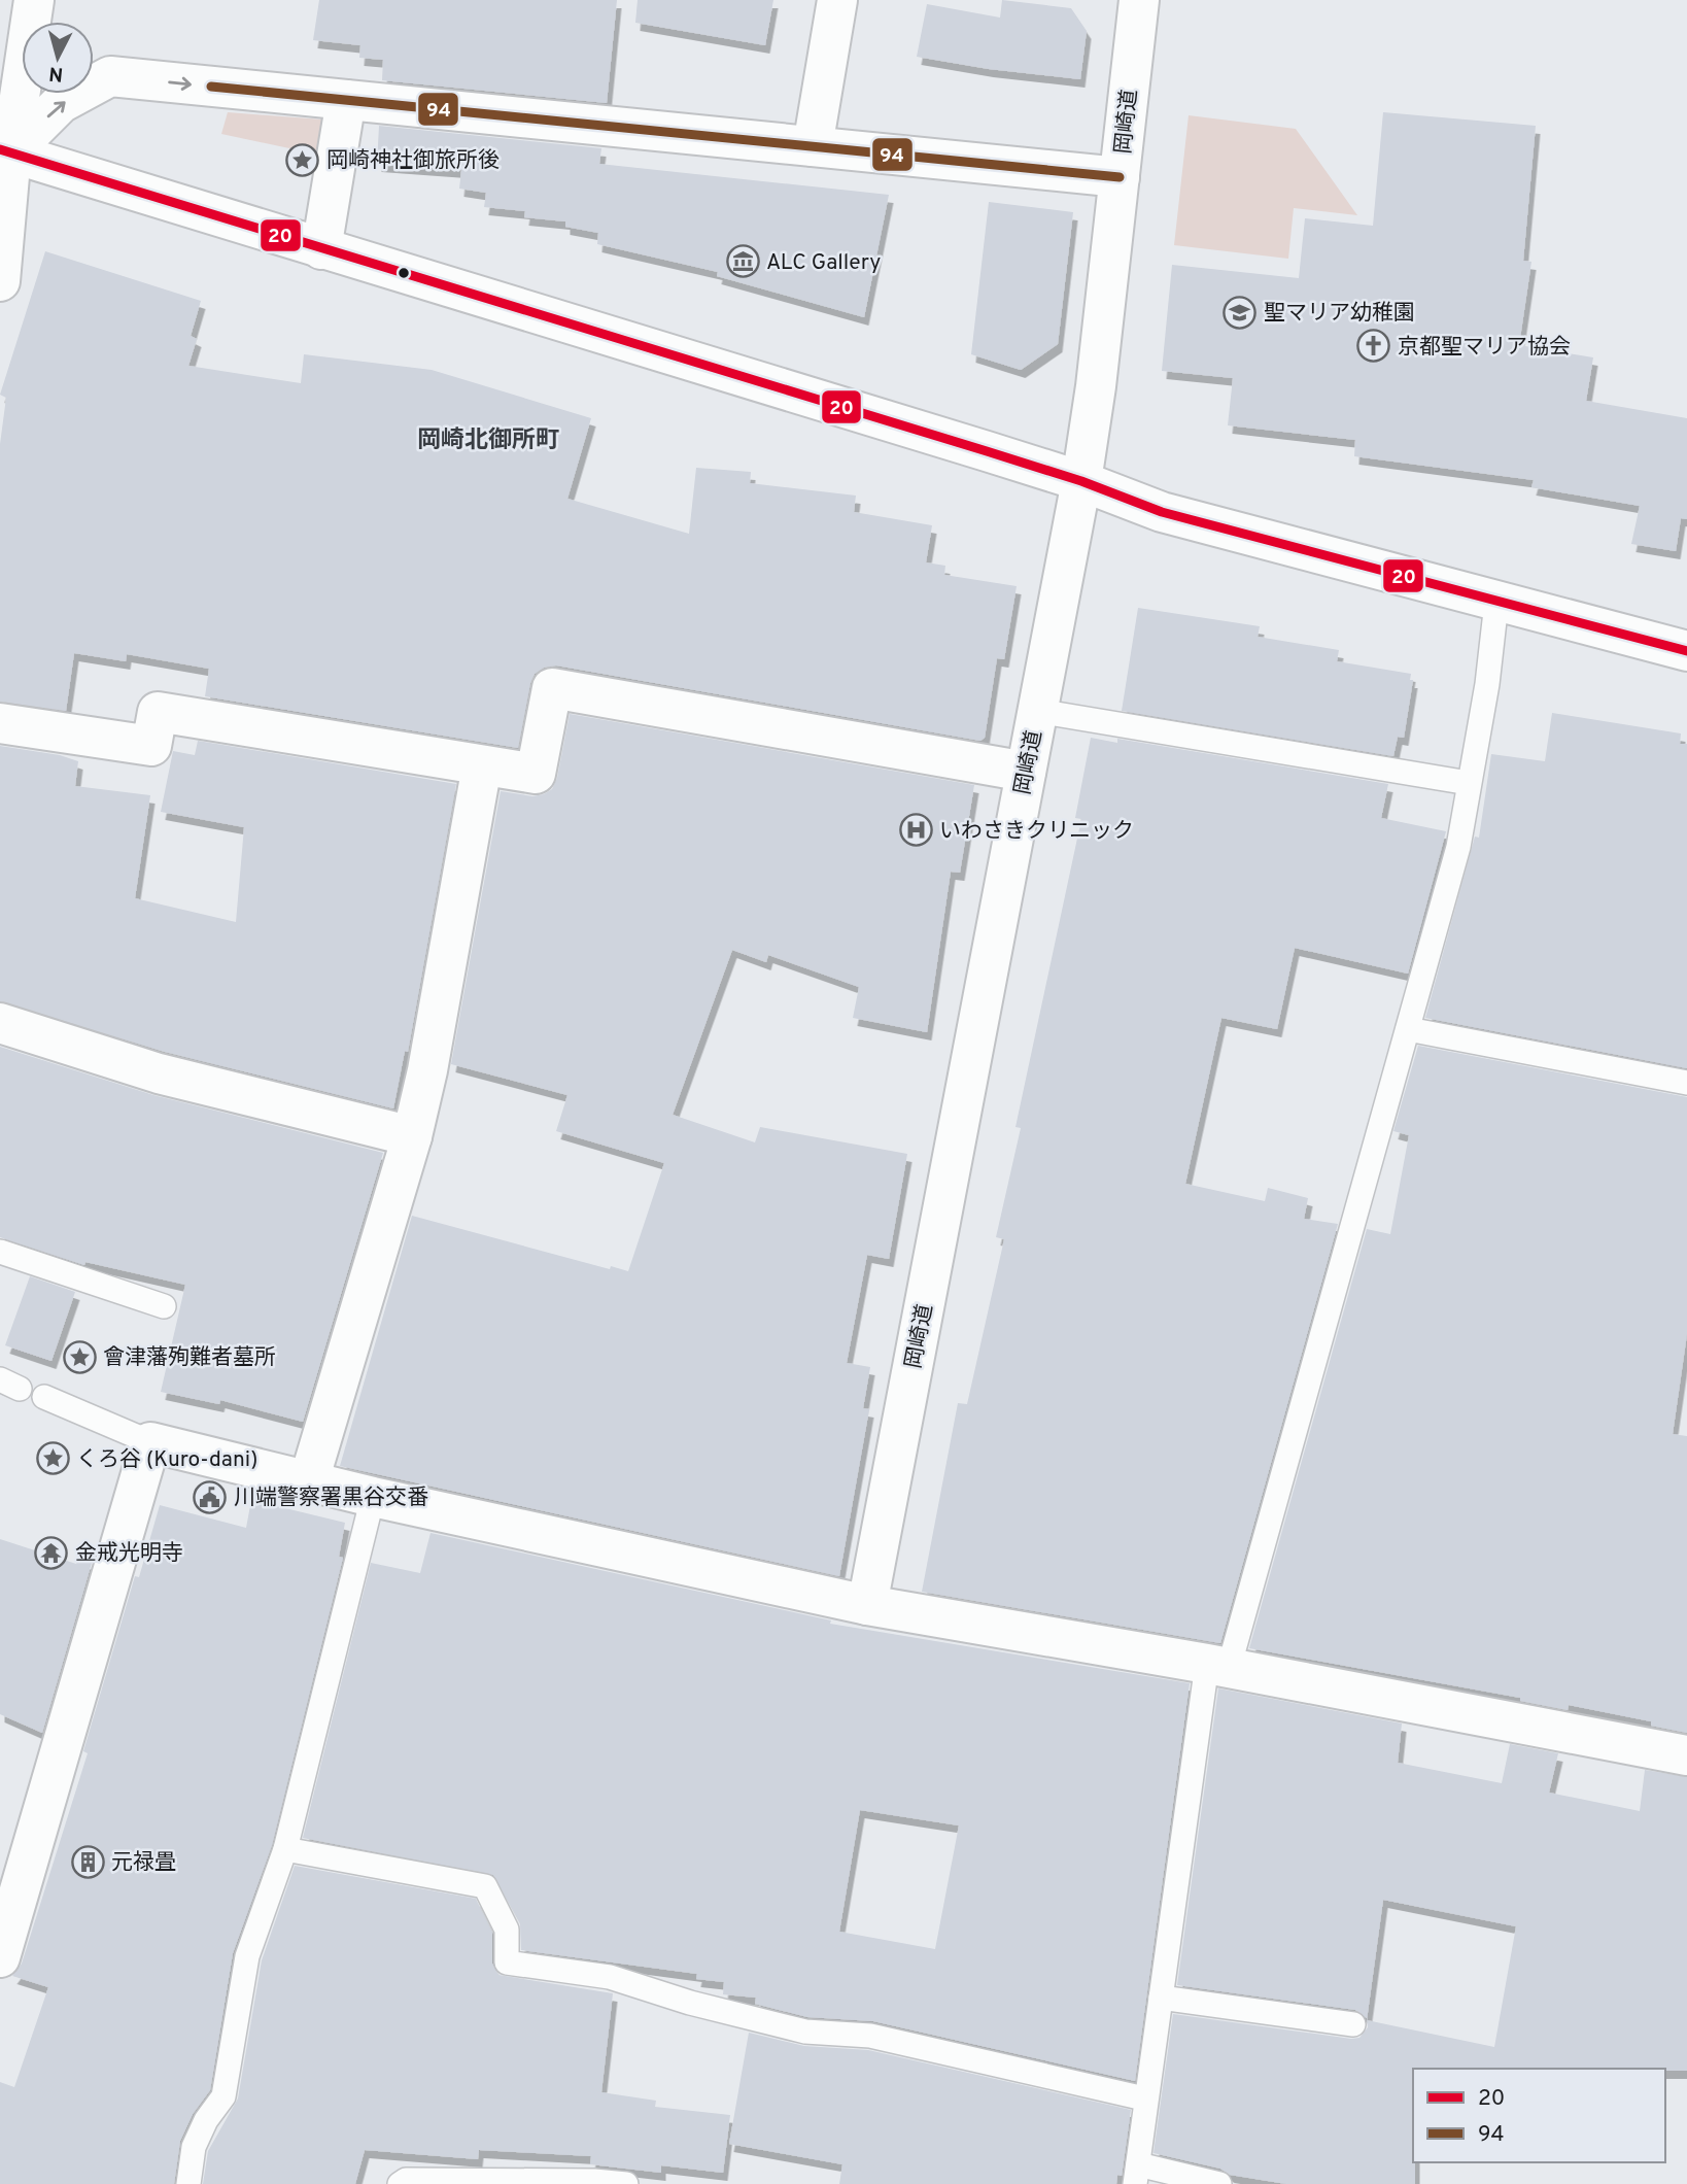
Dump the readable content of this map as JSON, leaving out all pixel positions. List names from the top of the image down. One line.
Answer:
{"streets":{"street":["岡崎道"]},"districts":["岡崎北御所町"],"places":{"place":["岡崎神社御旅所後","會津藩殉難者墓所","くろ谷 (Kuro-dani)"],"museum":["ALC Gallery"],"school or university":["聖マリア幼稚園"],"church":["京都聖マリア協会"],"hospital":["いわさきクリニック"],"public building":["川端警察署黒谷交番"],"temple":["金戒光明寺"],"building":["元禄畳"]},"lines":["transit line 94","transit line 20"],"legend":["20","94"],"north":"bottom"}
